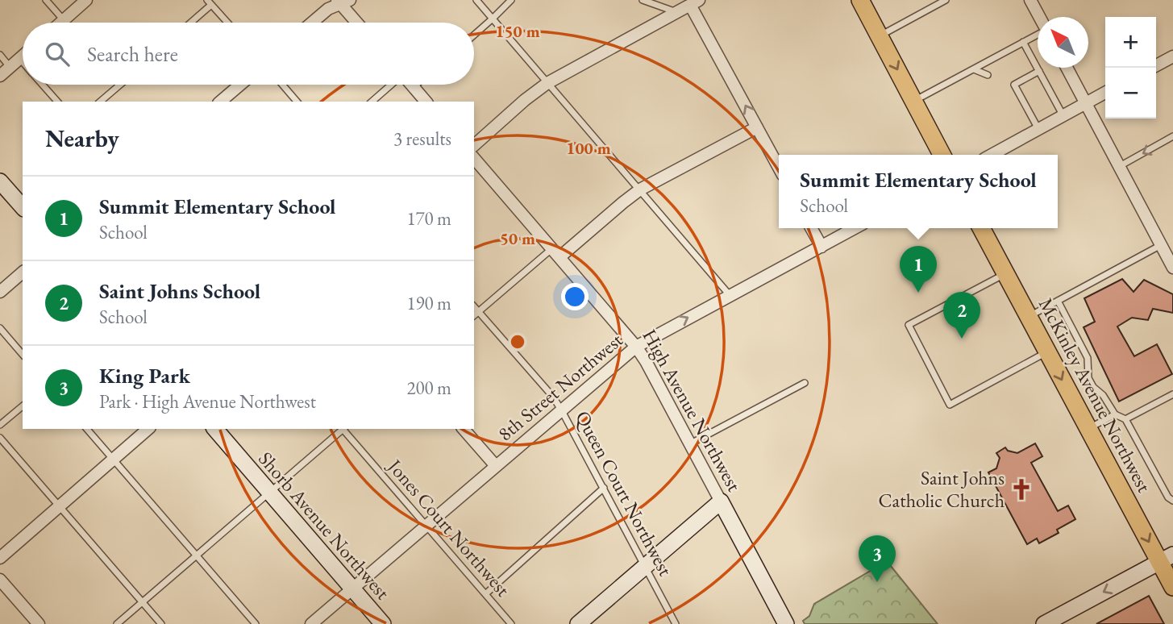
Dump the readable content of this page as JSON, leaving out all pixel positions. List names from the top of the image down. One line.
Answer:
{"streets":{"main road":["McKinley Avenue Northwest"],"street":["8th Street Northwest","High Avenue Northwest","Shorb Avenue Northwest"],"lane":["Queen Court Northwest","Jones Court Northwest"]},"crossings":[["8th Street Northwest","High Avenue Northwest"],["8th Street Northwest","Queen Court Northwest"],["8th Street Northwest","Shorb Avenue Northwest"],["8th Street Northwest","Jones Court Northwest"]],"one_way":["McKinley Avenue Northwest"],"places":{"church":["Saint Johns Catholic Church"]},"north":"top left","page":{"map_buttons":["+","−"],"search":"Search here","heading":["Nearby","3 results"],"popup":["Summit Elementary School","School"],"list":[{"mark":"1","name":"Summit Elementary School","note":"School","value":"170 m"},{"mark":"2","name":"Saint Johns School","note":"School","value":"190 m"},{"mark":"3","name":"King Park","note":"Park · High Avenue Northwest","value":"200 m"}],"pins":["1","2","3"]},"rings":["150 m","100 m","50 m"]}
